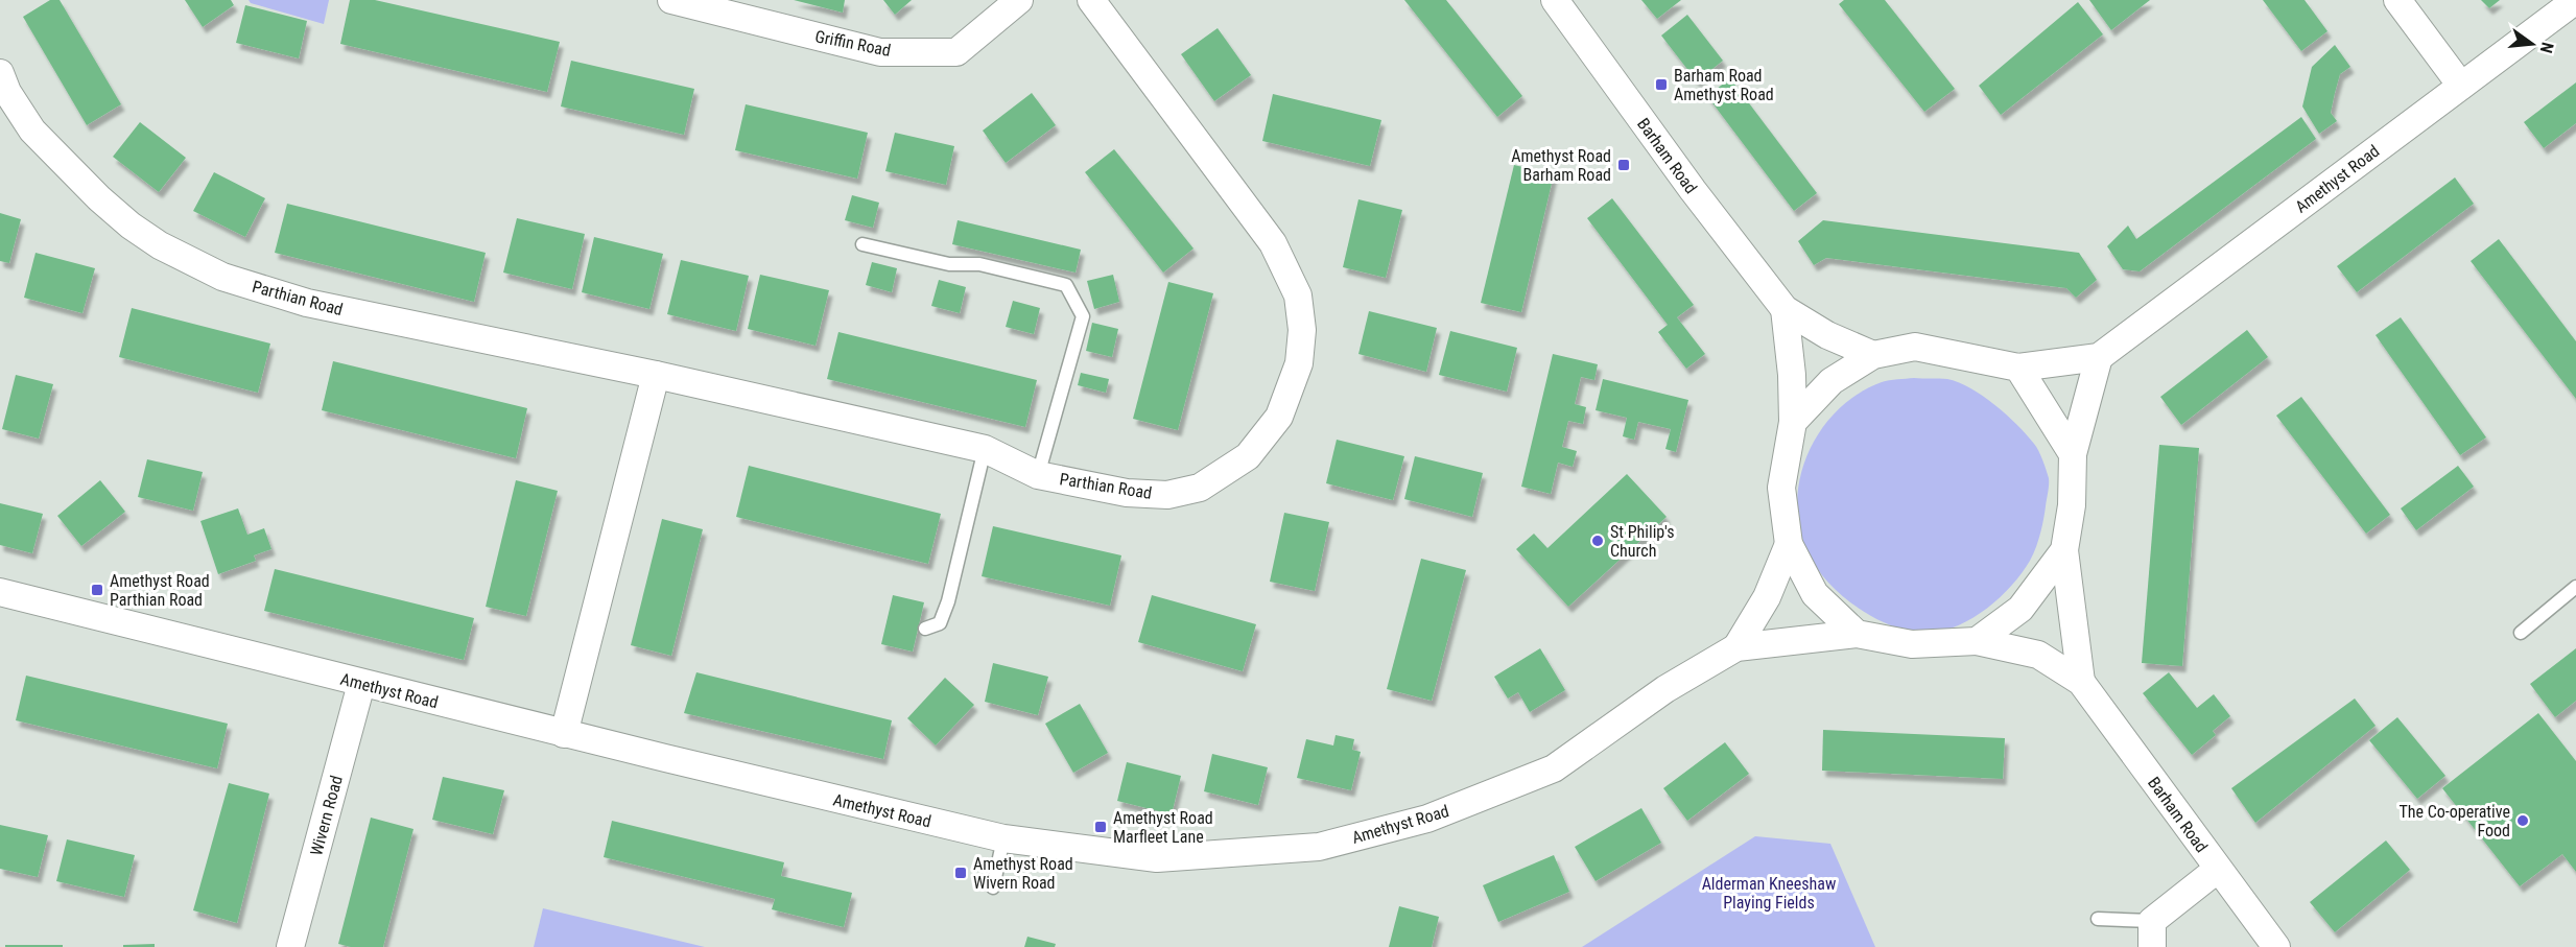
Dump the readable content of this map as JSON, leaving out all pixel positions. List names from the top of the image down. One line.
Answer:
{"streets":{"street":["Griffin Road","Barham Road","Amethyst Road","Parthian Road","Wivern Road"]},"crossings":[["Barham Road","Amethyst Road"],["Amethyst Road","Wivern Road"]],"parks":["Alderman Kneeshaw Playing Fields"],"places":{"transit":["Barham Road Amethyst Road","Amethyst Road Barham Road","Amethyst Road Parthian Road","Amethyst Road Marfleet Lane","Amethyst Road Wivern Road"],"other":["St Philip's Church","The Co-operative Food"]},"north":"right"}
